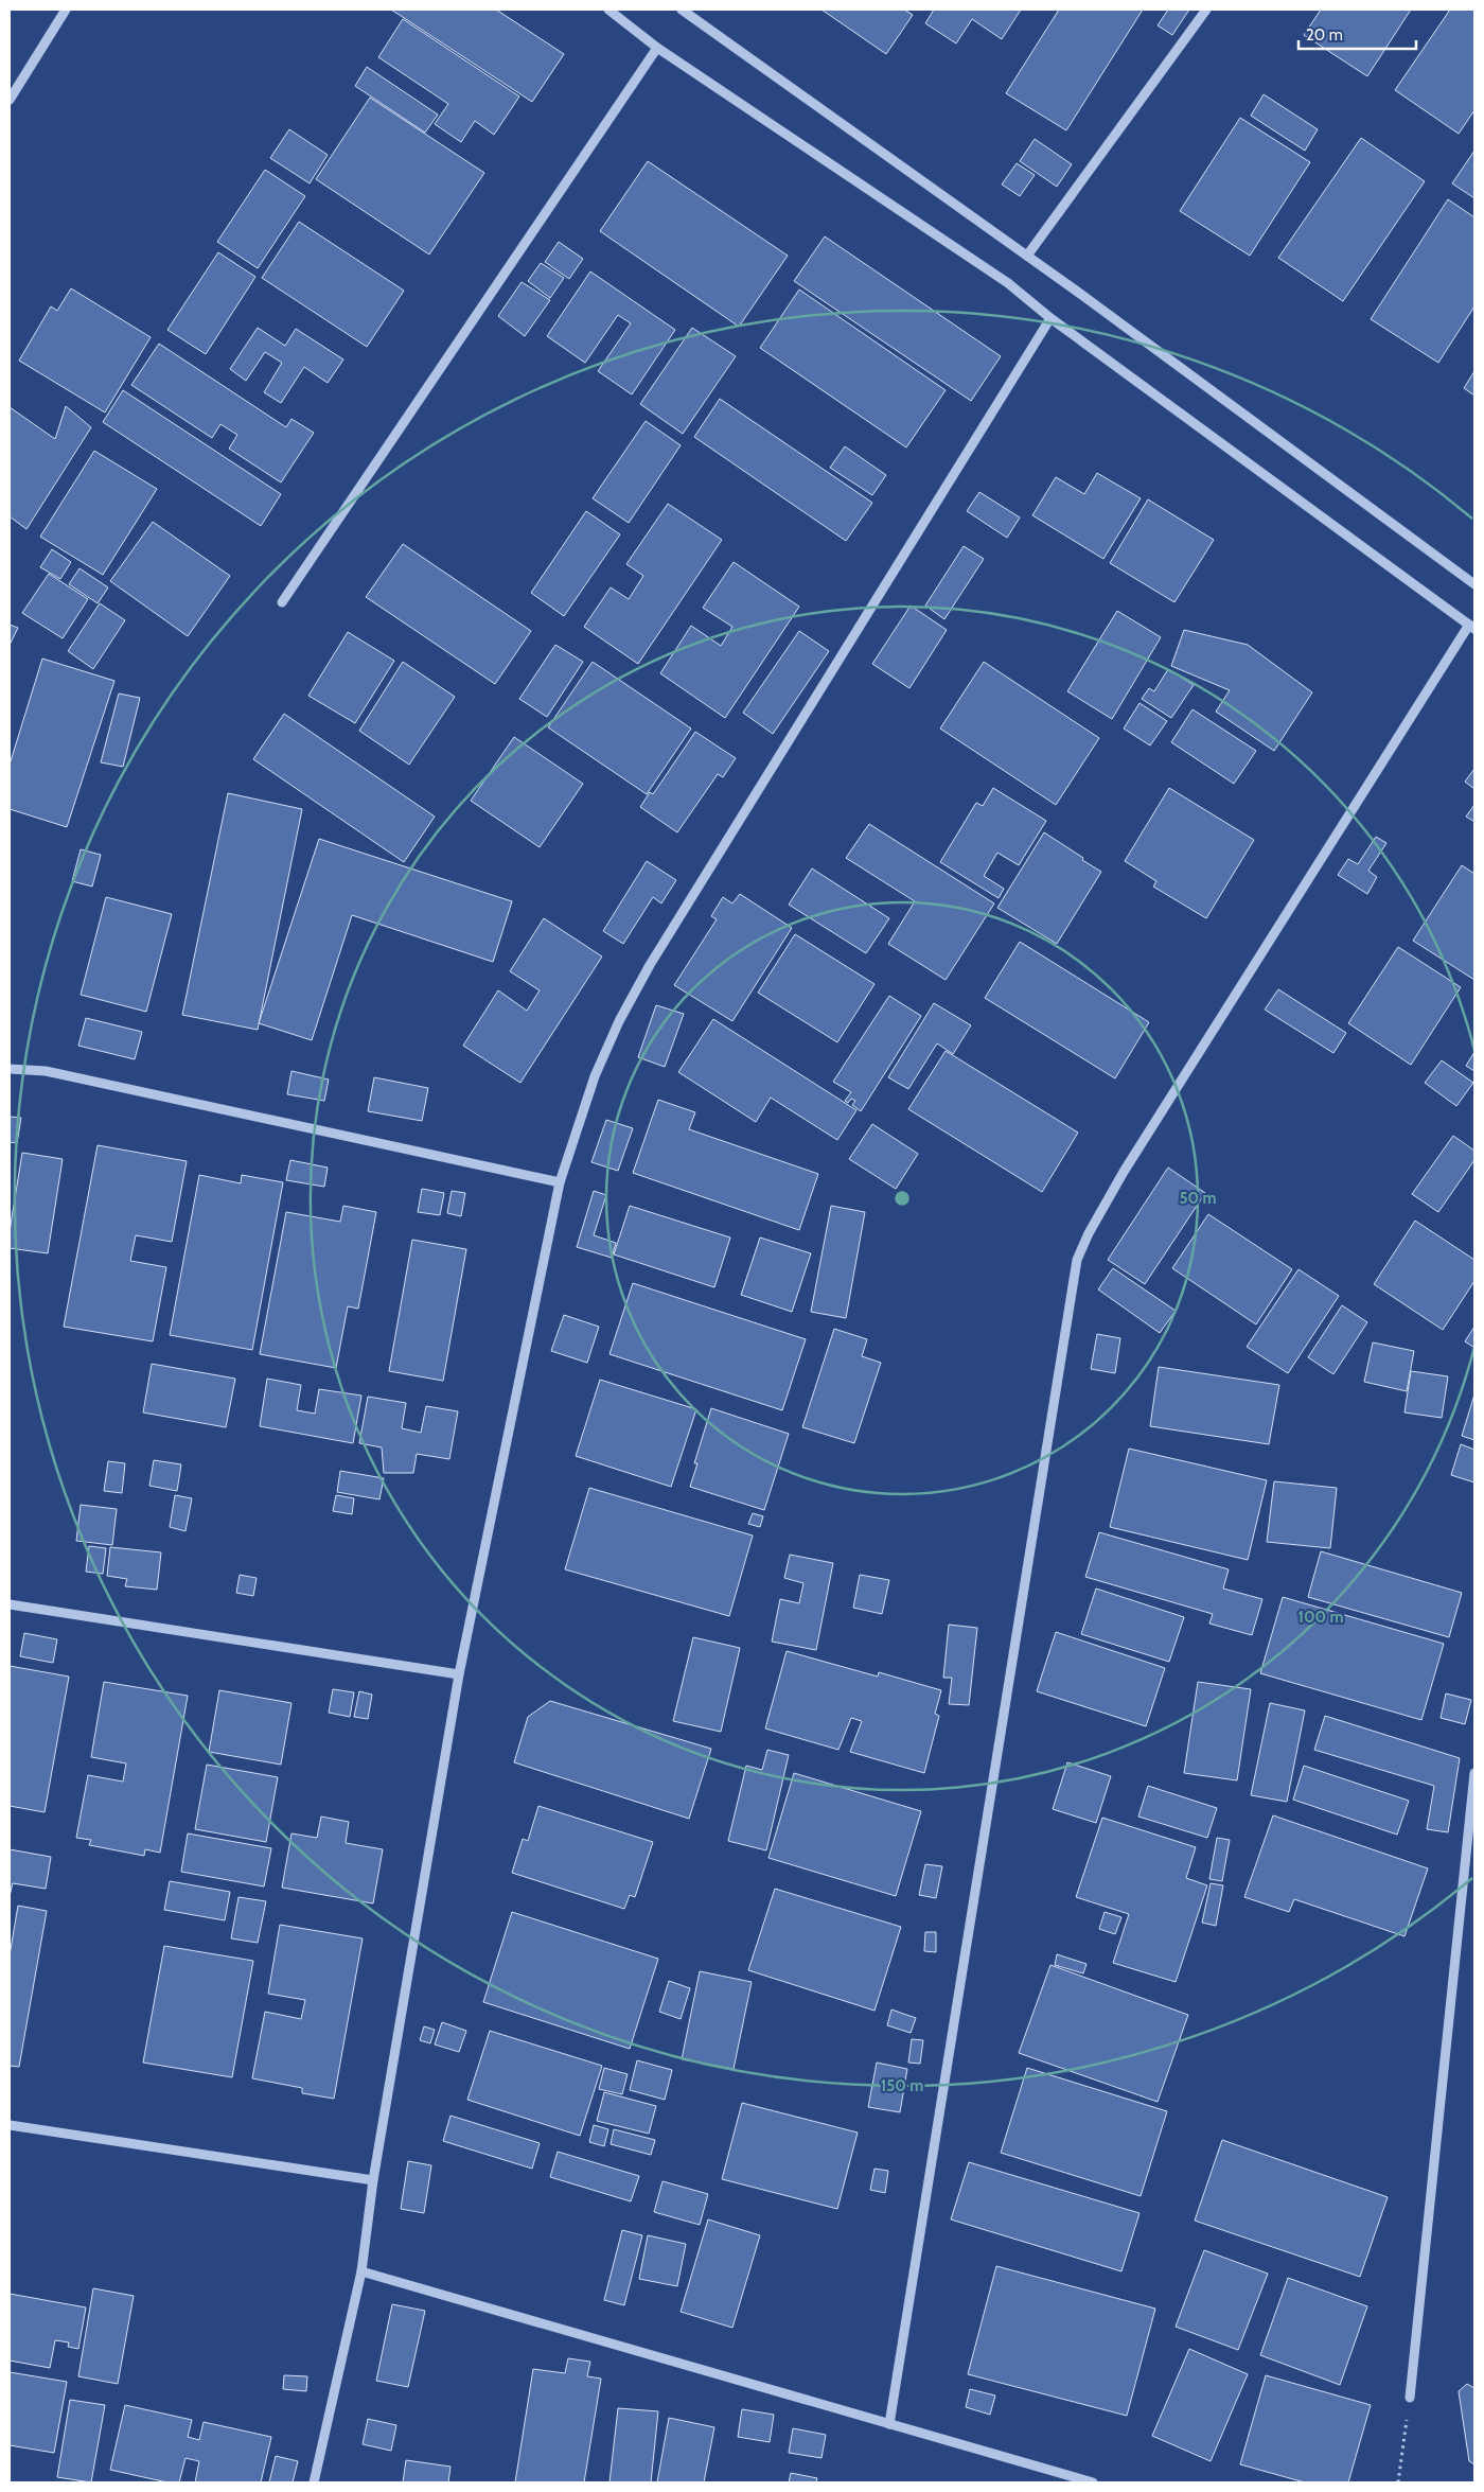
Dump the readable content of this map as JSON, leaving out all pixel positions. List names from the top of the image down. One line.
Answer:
{"scale_bar":"20 m","rings":["50 m","100 m","150 m"]}
